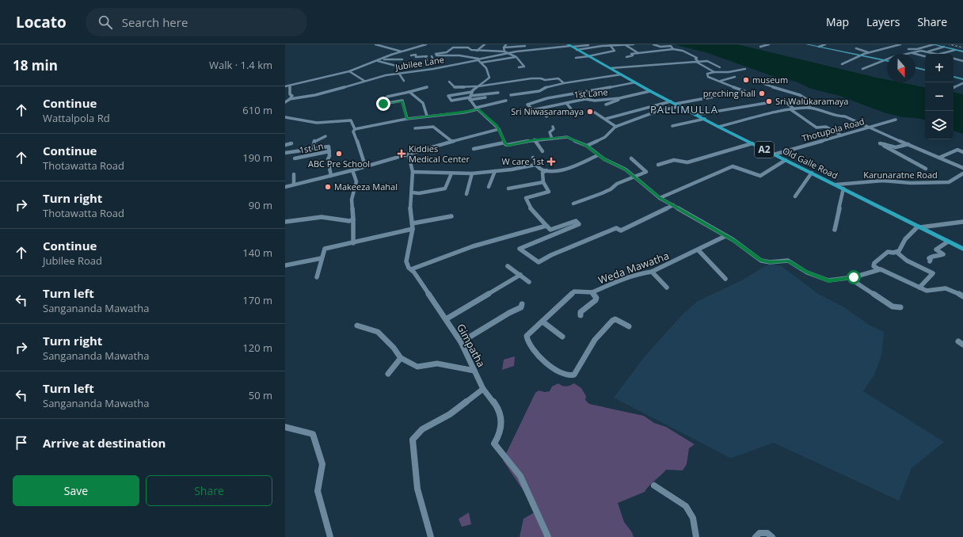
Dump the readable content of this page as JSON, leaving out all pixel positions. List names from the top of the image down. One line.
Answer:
{"streets":{"highway":["A2","Old Galle Road"],"street":["Jubilee Lane","1st Lane","Thotupola Road","1st Ln","Karunaratne Road","Weda Mawatha","Gimpatha"]},"crossings":[["Jubilee Lane","Old Galle Road"],["1st Lane","Old Galle Road"],["Thotupola Road","Old Galle Road"],["Thotupola Road","Karunaratne Road"],["Old Galle Road","Karunaratne Road"]],"districts":["PALLIMULLA"],"places":{"other":["museum","preching hall","Sri Walukaramaya","Sri Niwasaramaya","ABC Pre School","Makeeza Mahal"],"health":["Kiddies Medical Center","W care 1st"]},"north":"bottom","page":{"header":"Locato","search":"Search here","nav":["Map","Layers","Share"],"heading":["18 min","Walk · 1.4 km"],"map_buttons":["+","−"],"list":[["Continue","Wattalpola Rd","610 m"],["Continue","Thotawatta Road","190 m"],["Turn right","Thotawatta Road","90 m"],["Continue","Jubilee Road","140 m"],["Turn left","Sangananda Mawatha","170 m"],["Turn right","Sangananda Mawatha","120 m"],["Turn left","Sangananda Mawatha","50 m"],"Arrive at destination"],"buttons":["Save","Share"]}}
